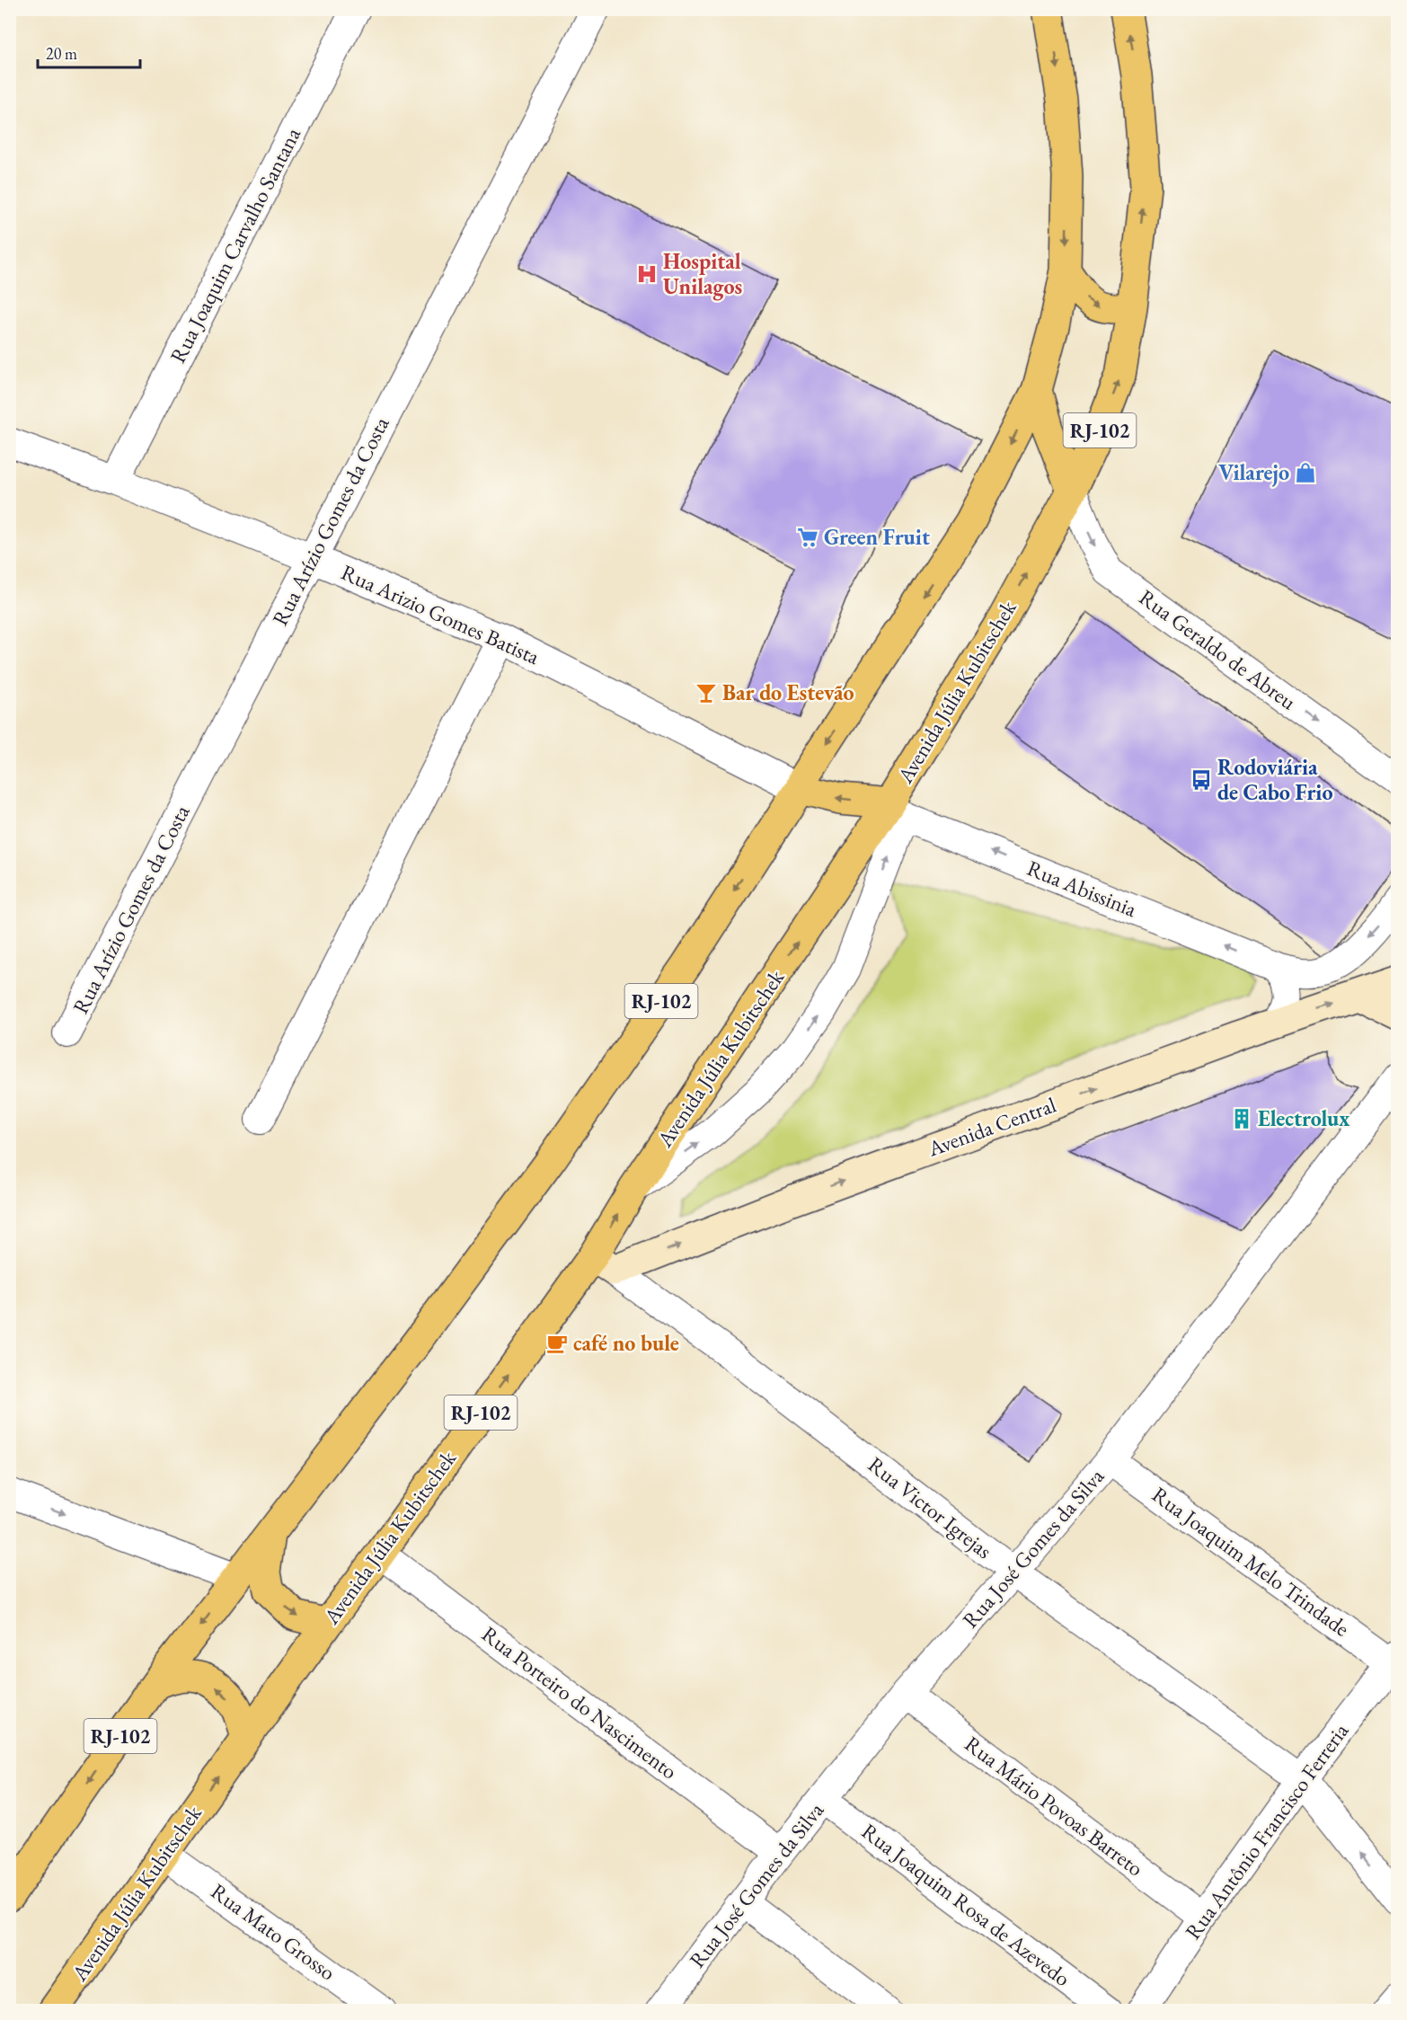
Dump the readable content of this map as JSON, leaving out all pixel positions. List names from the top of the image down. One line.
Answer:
{"streets":{"main road":["RJ-102","Avenida Júlia Kubitschek"],"street":["Rua Joaquim Carvalho Santana","Rua Arízio Gomes da Costa","Rua Arizio Gomes Batista","Rua Geraldo de Abreu","Rua Abissinia","Avenida Central","Rua Victor Igrejas","Rua José Gomes da Silva","Rua Joaquim Melo Trindade","Rua Porteiro do Nascimento","Rua Mário Povoas Barreto","Rua Antônio Francisco Ferreria","Rua Joaquim Rosa de Azevedo","Rua Mato Grosso"]},"crossings":[["Rua Joaquim Carvalho Santana","Rua Arizio Gomes Batista"],["RJ-102","Rua Arizio Gomes Batista"],["Rua Arízio Gomes da Costa","Rua Arizio Gomes Batista"],["Rua Geraldo de Abreu","Avenida Júlia Kubitschek"],["Avenida Júlia Kubitschek","Rua Abissinia"],["Avenida Júlia Kubitschek","Avenida Central"],["Avenida Júlia Kubitschek","Rua Victor Igrejas"],["Avenida Júlia Kubitschek","Rua Porteiro do Nascimento"],["Avenida Júlia Kubitschek","Rua Mato Grosso"],["Avenida Central","Rua Victor Igrejas"],["Rua Victor Igrejas","Rua José Gomes da Silva"],["Rua Victor Igrejas","Rua Antônio Francisco Ferreria"],["Rua José Gomes da Silva","Rua Joaquim Melo Trindade"],["Rua José Gomes da Silva","Rua Porteiro do Nascimento"],["Rua José Gomes da Silva","Rua Mário Povoas Barreto"],["Rua José Gomes da Silva","Rua Joaquim Rosa de Azevedo"],["Rua Joaquim Melo Trindade","Rua Antônio Francisco Ferreria"],["Rua Mário Povoas Barreto","Rua Antônio Francisco Ferreria"]],"one_way":["Rua Geraldo de Abreu","Rua Abissinia","Avenida Central"],"places":{"hospital":["Hospital Unilagos"],"shop":["Vilarejo"],"supermarket":["Green Fruit"],"bar":["Bar do Estevão"],"bus stop":["Rodoviária de Cabo Frio"],"building":["Electrolux"],"cafe":["café no bule"]},"scale_bar":"20 m"}
